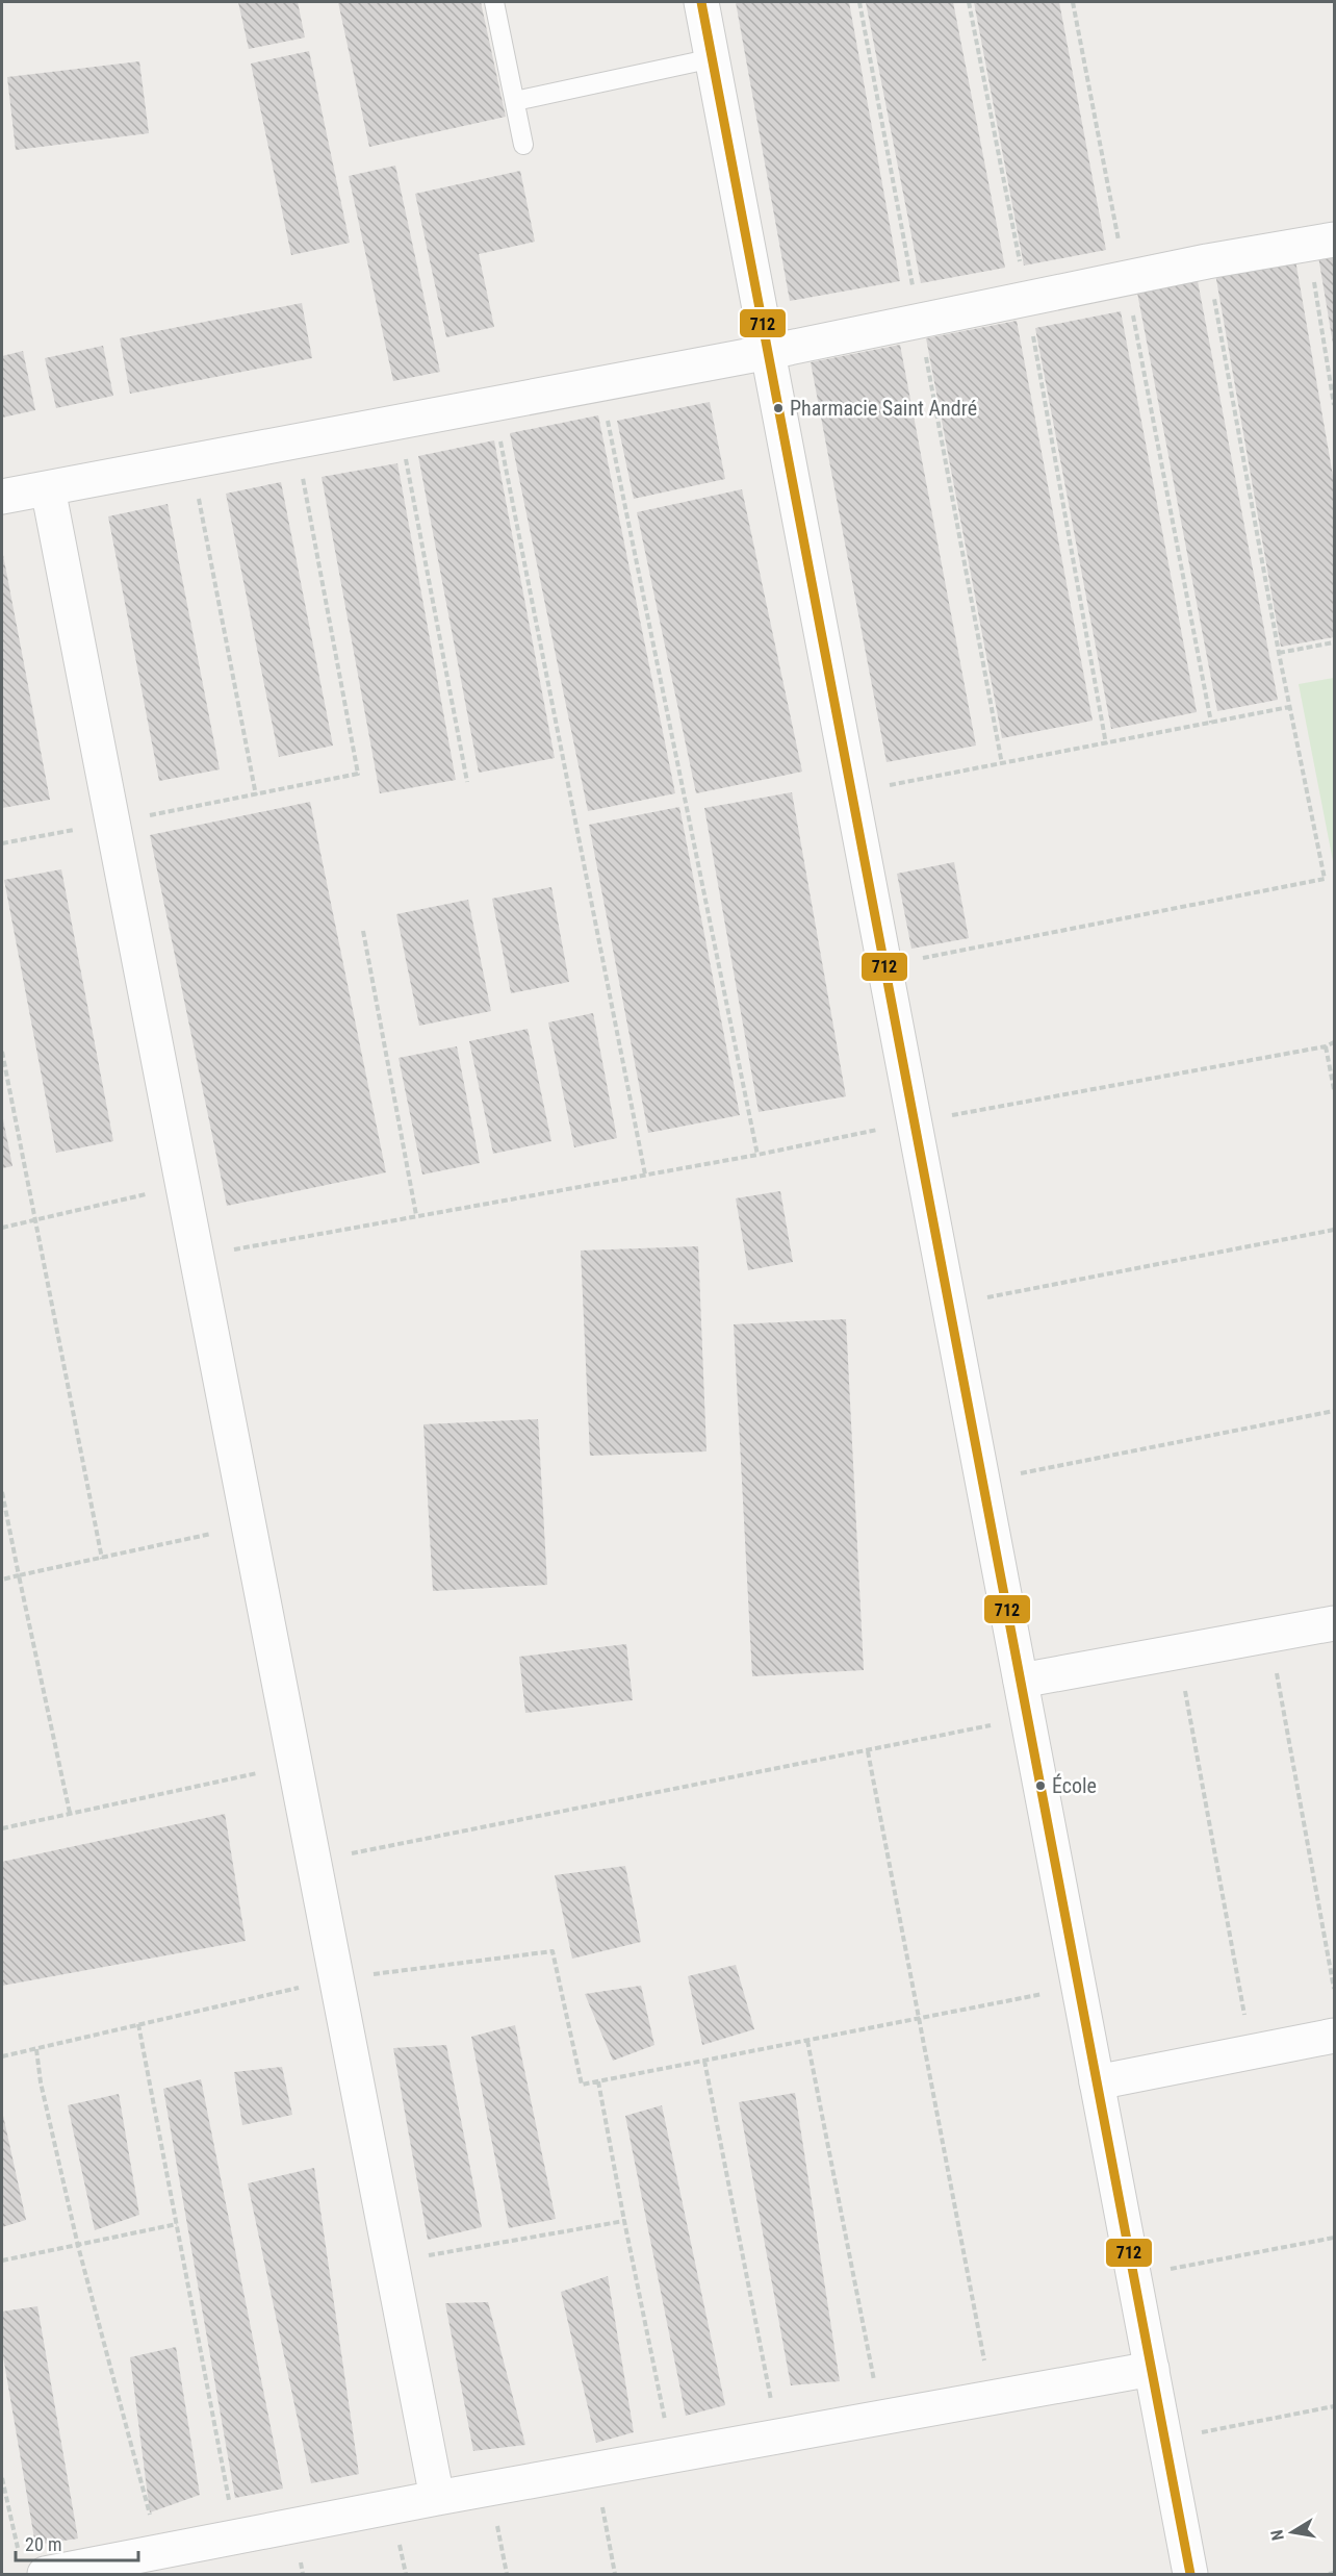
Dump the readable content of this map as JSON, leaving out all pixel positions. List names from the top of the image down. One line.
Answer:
{"places":["Pharmacie Saint André","École"],"lines":["transit line 712"],"scale_bar":"20 m","north":"left"}
